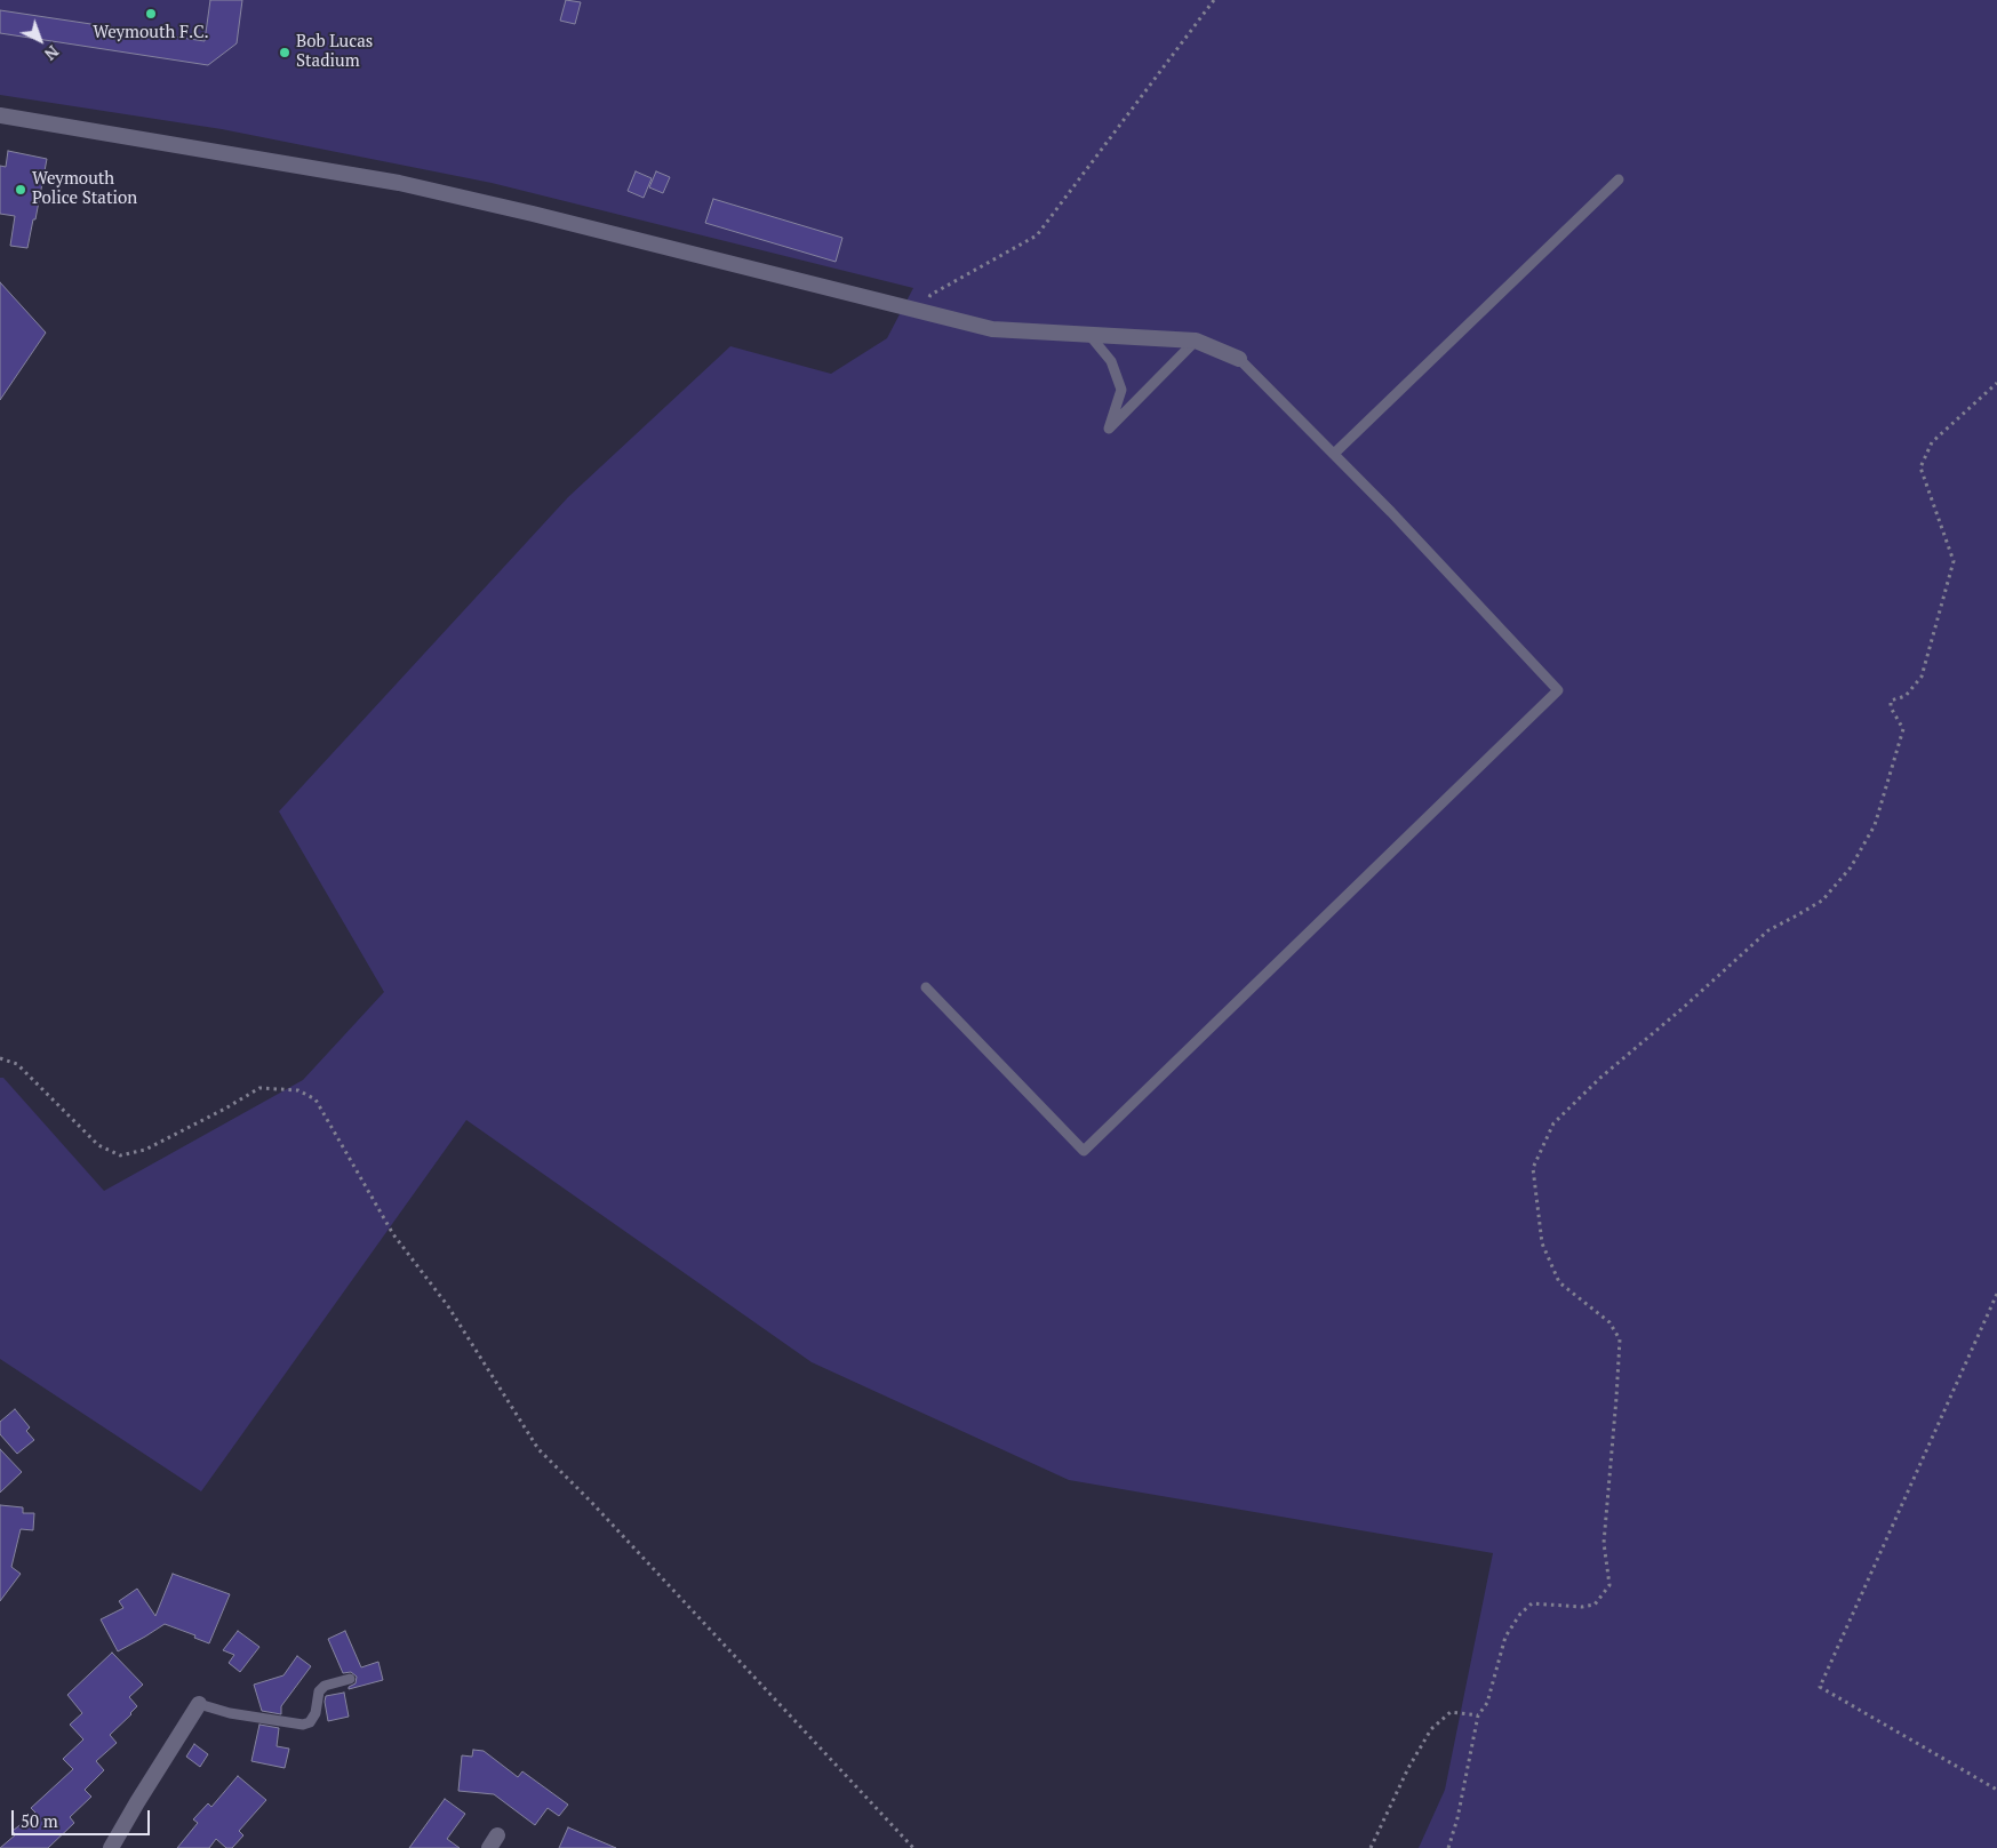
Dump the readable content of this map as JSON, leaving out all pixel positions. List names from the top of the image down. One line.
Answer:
{"places":["Weymouth F.C.","Bob Lucas Stadium","Weymouth Police Station"],"scale_bar":"50 m","north":"bottom right"}
